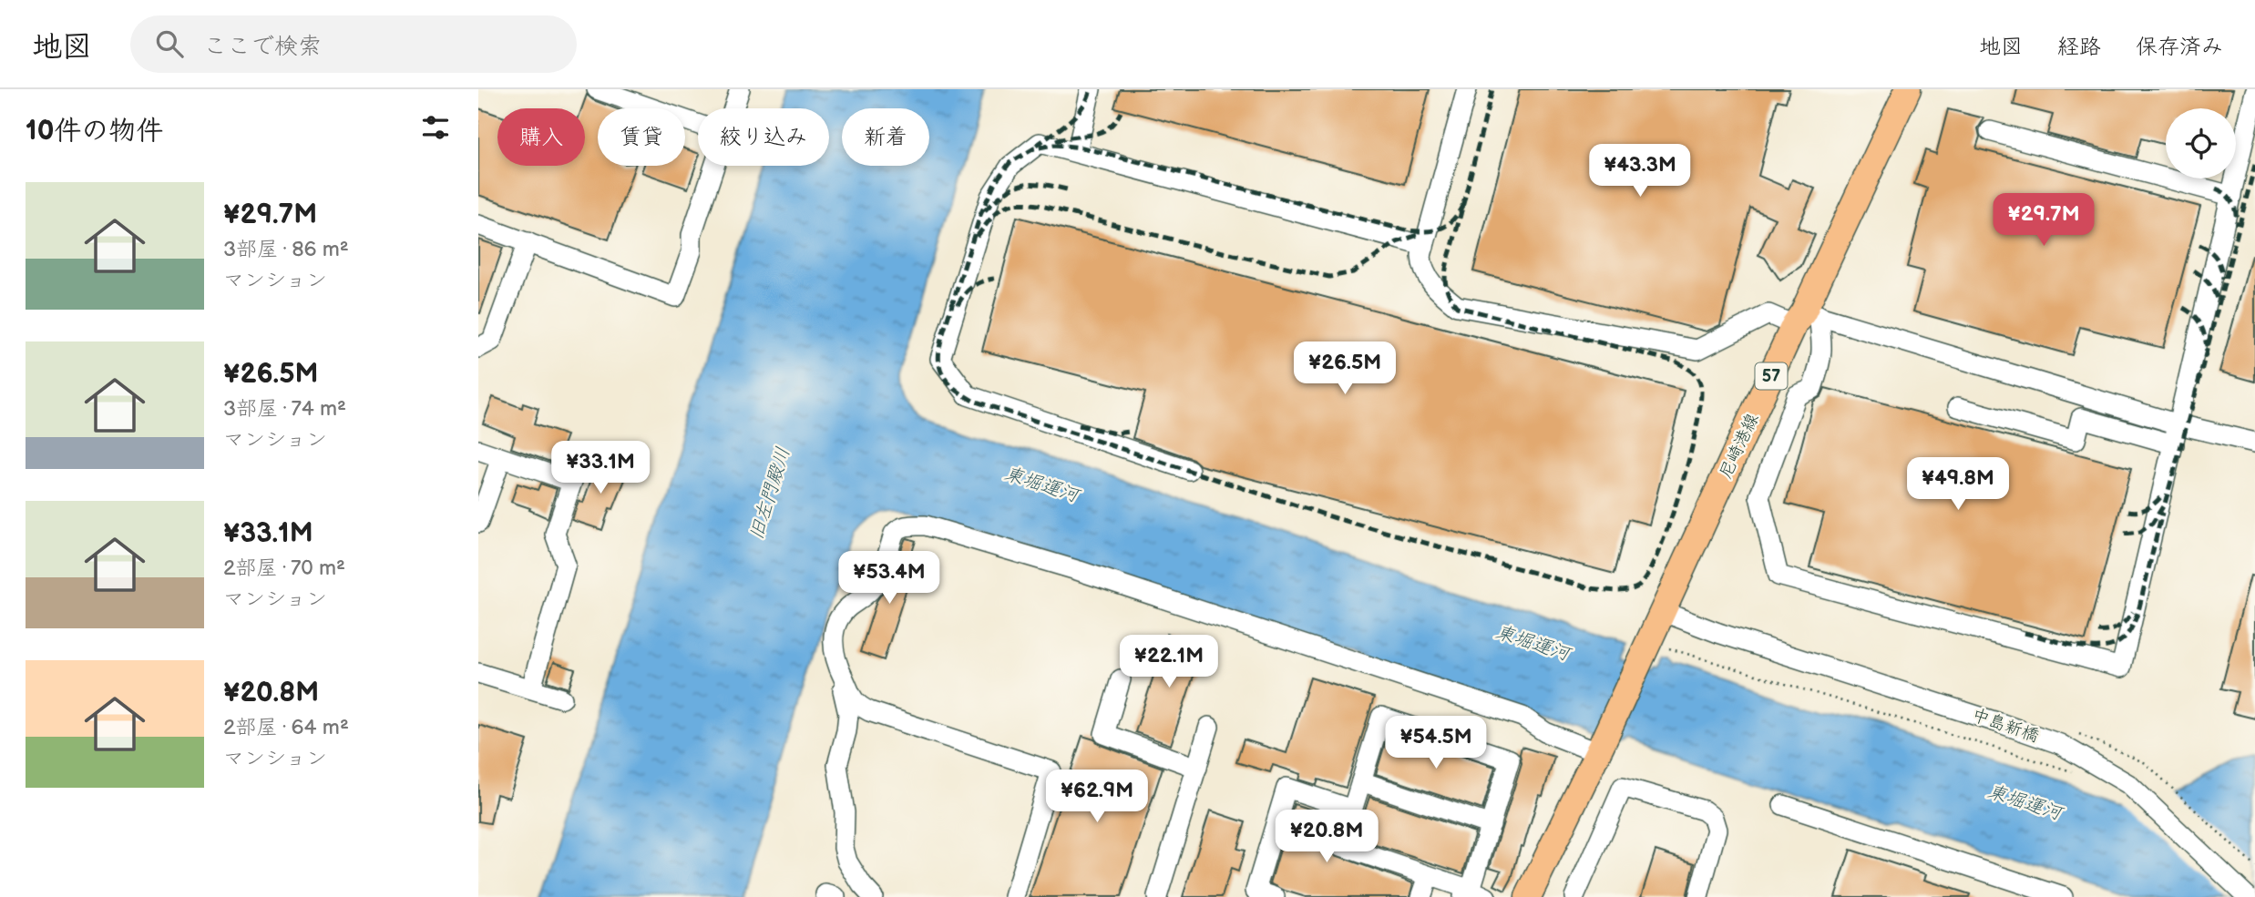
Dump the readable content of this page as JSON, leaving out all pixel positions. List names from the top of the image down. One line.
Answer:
{"streets":{"main road":["57","尼崎港線"],"street":["中島新橋"]},"crossings":[["57","尼崎港線"],["尼崎港線","中島新橋"]],"water":["東堀運河","旧左門殿川"],"page":{"header":"地図","search":"ここで検索","nav":["地図","経路","保存済み"],"heading":"10件の物件","chip":["購入","賃貸","絞り込み","新着"],"price":["¥43.3M","¥29.7M","¥26.5M","¥33.1M","¥49.8M","¥53.4M","¥22.1M","¥54.5M","¥62.9M","¥20.8M"],"list":[{"name":"¥29.7M","note":"3部屋 · 86 m² · マンション"},{"name":"¥26.5M","note":"3部屋 · 74 m² · マンション"},{"name":"¥33.1M","note":"2部屋 · 70 m² · マンション"},{"name":"¥20.8M","note":"2部屋 · 64 m² · マンション"}]}}
